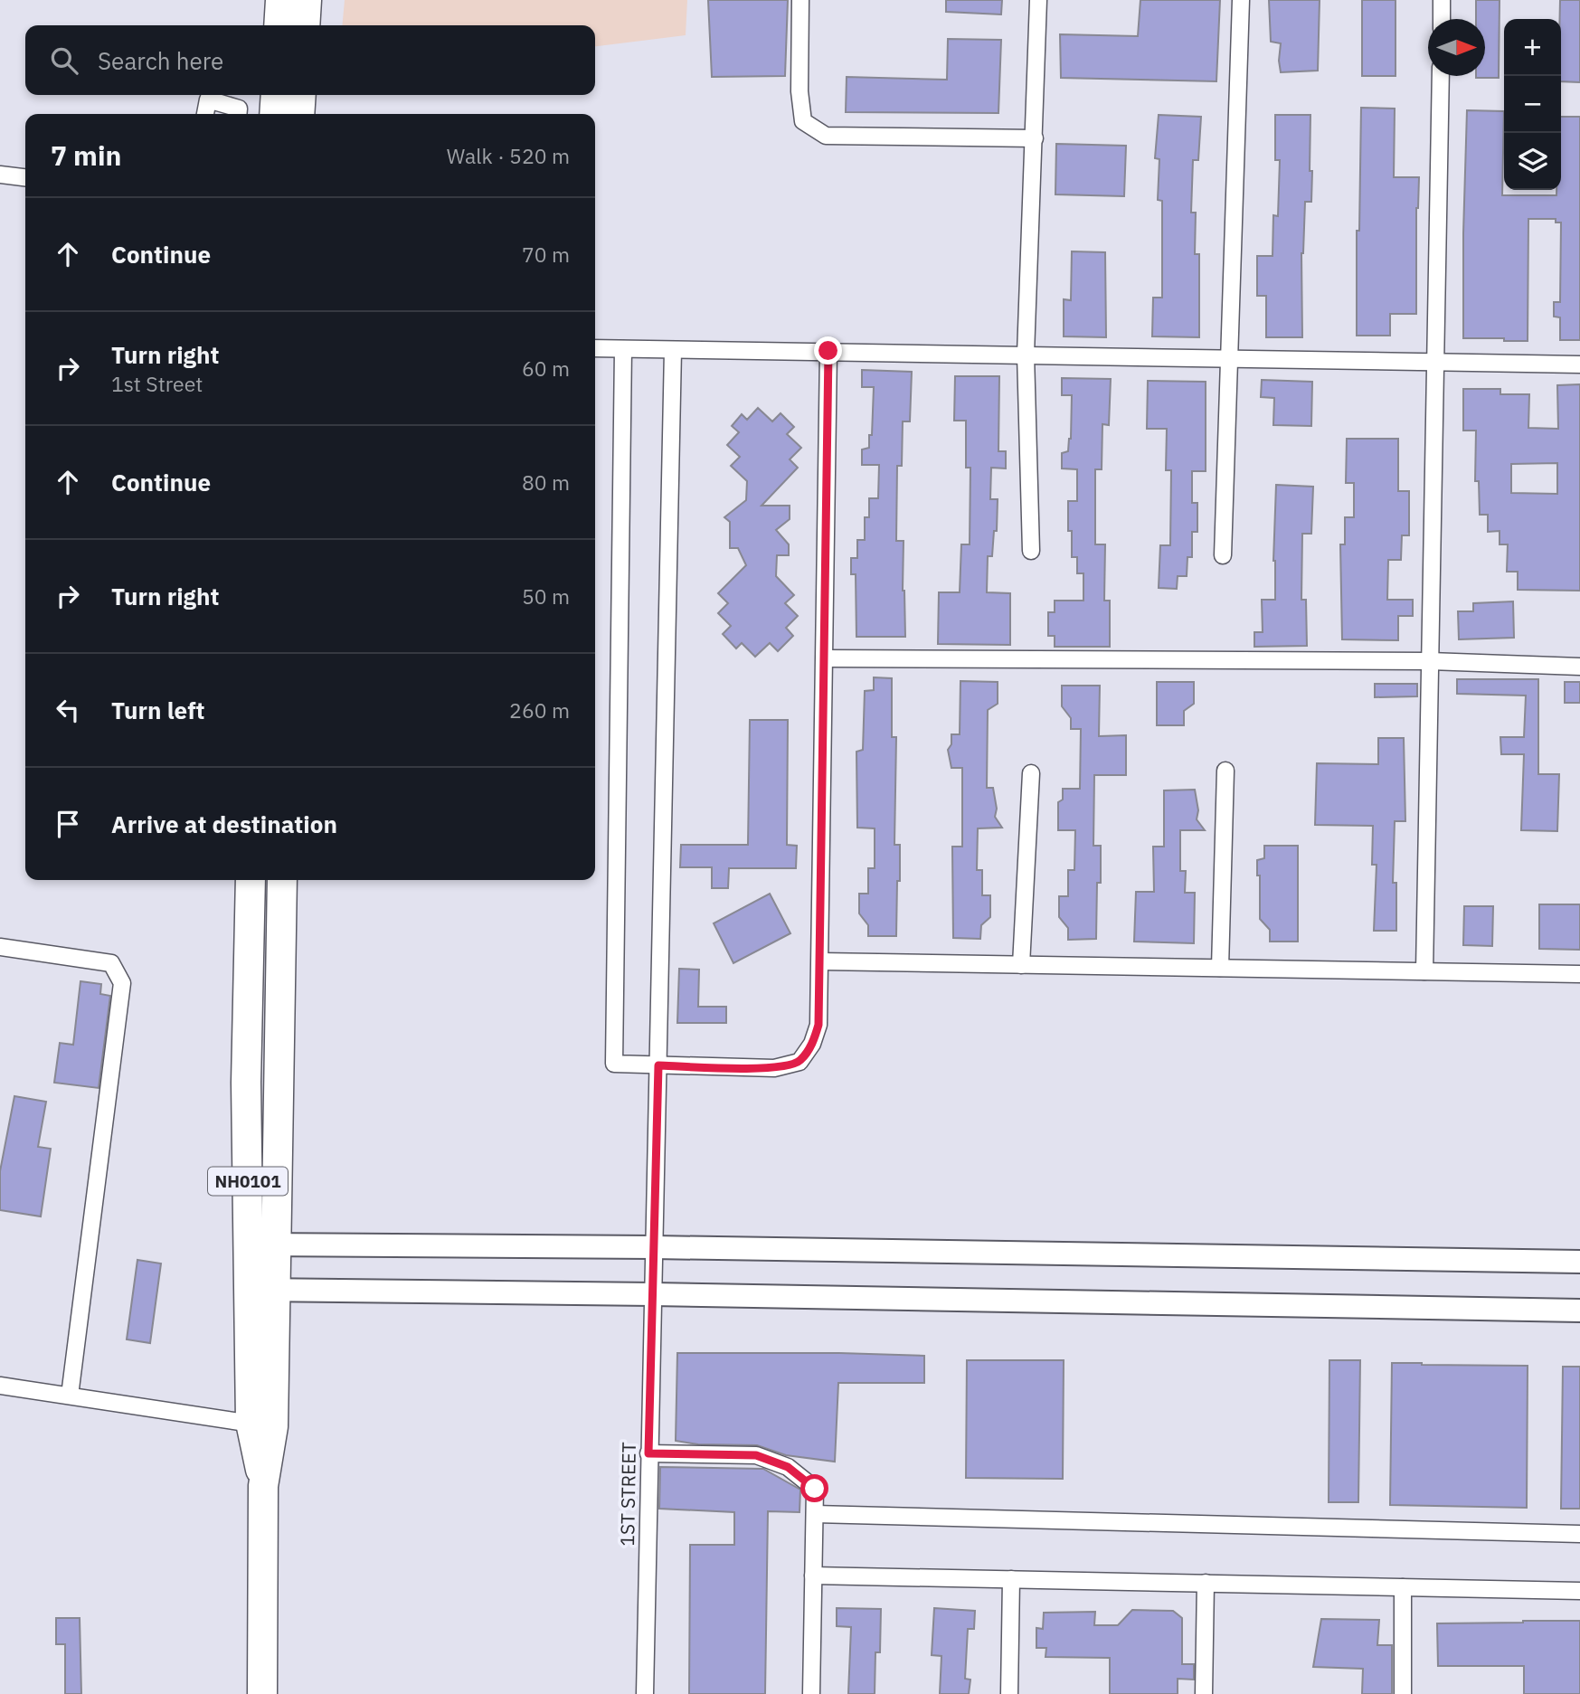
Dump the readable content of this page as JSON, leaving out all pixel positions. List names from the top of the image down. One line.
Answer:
{"streets":{"highway":["NH0101"],"street":["1ST STREET"]},"north":"right","page":{"map_buttons":["+","−"],"search":"Search here","heading":["7 min","Walk · 520 m"],"list":[["Continue","70 m"],["Turn right","1st Street","60 m"],["Continue","80 m"],["Turn right","50 m"],["Turn left","260 m"],"Arrive at destination"]}}
